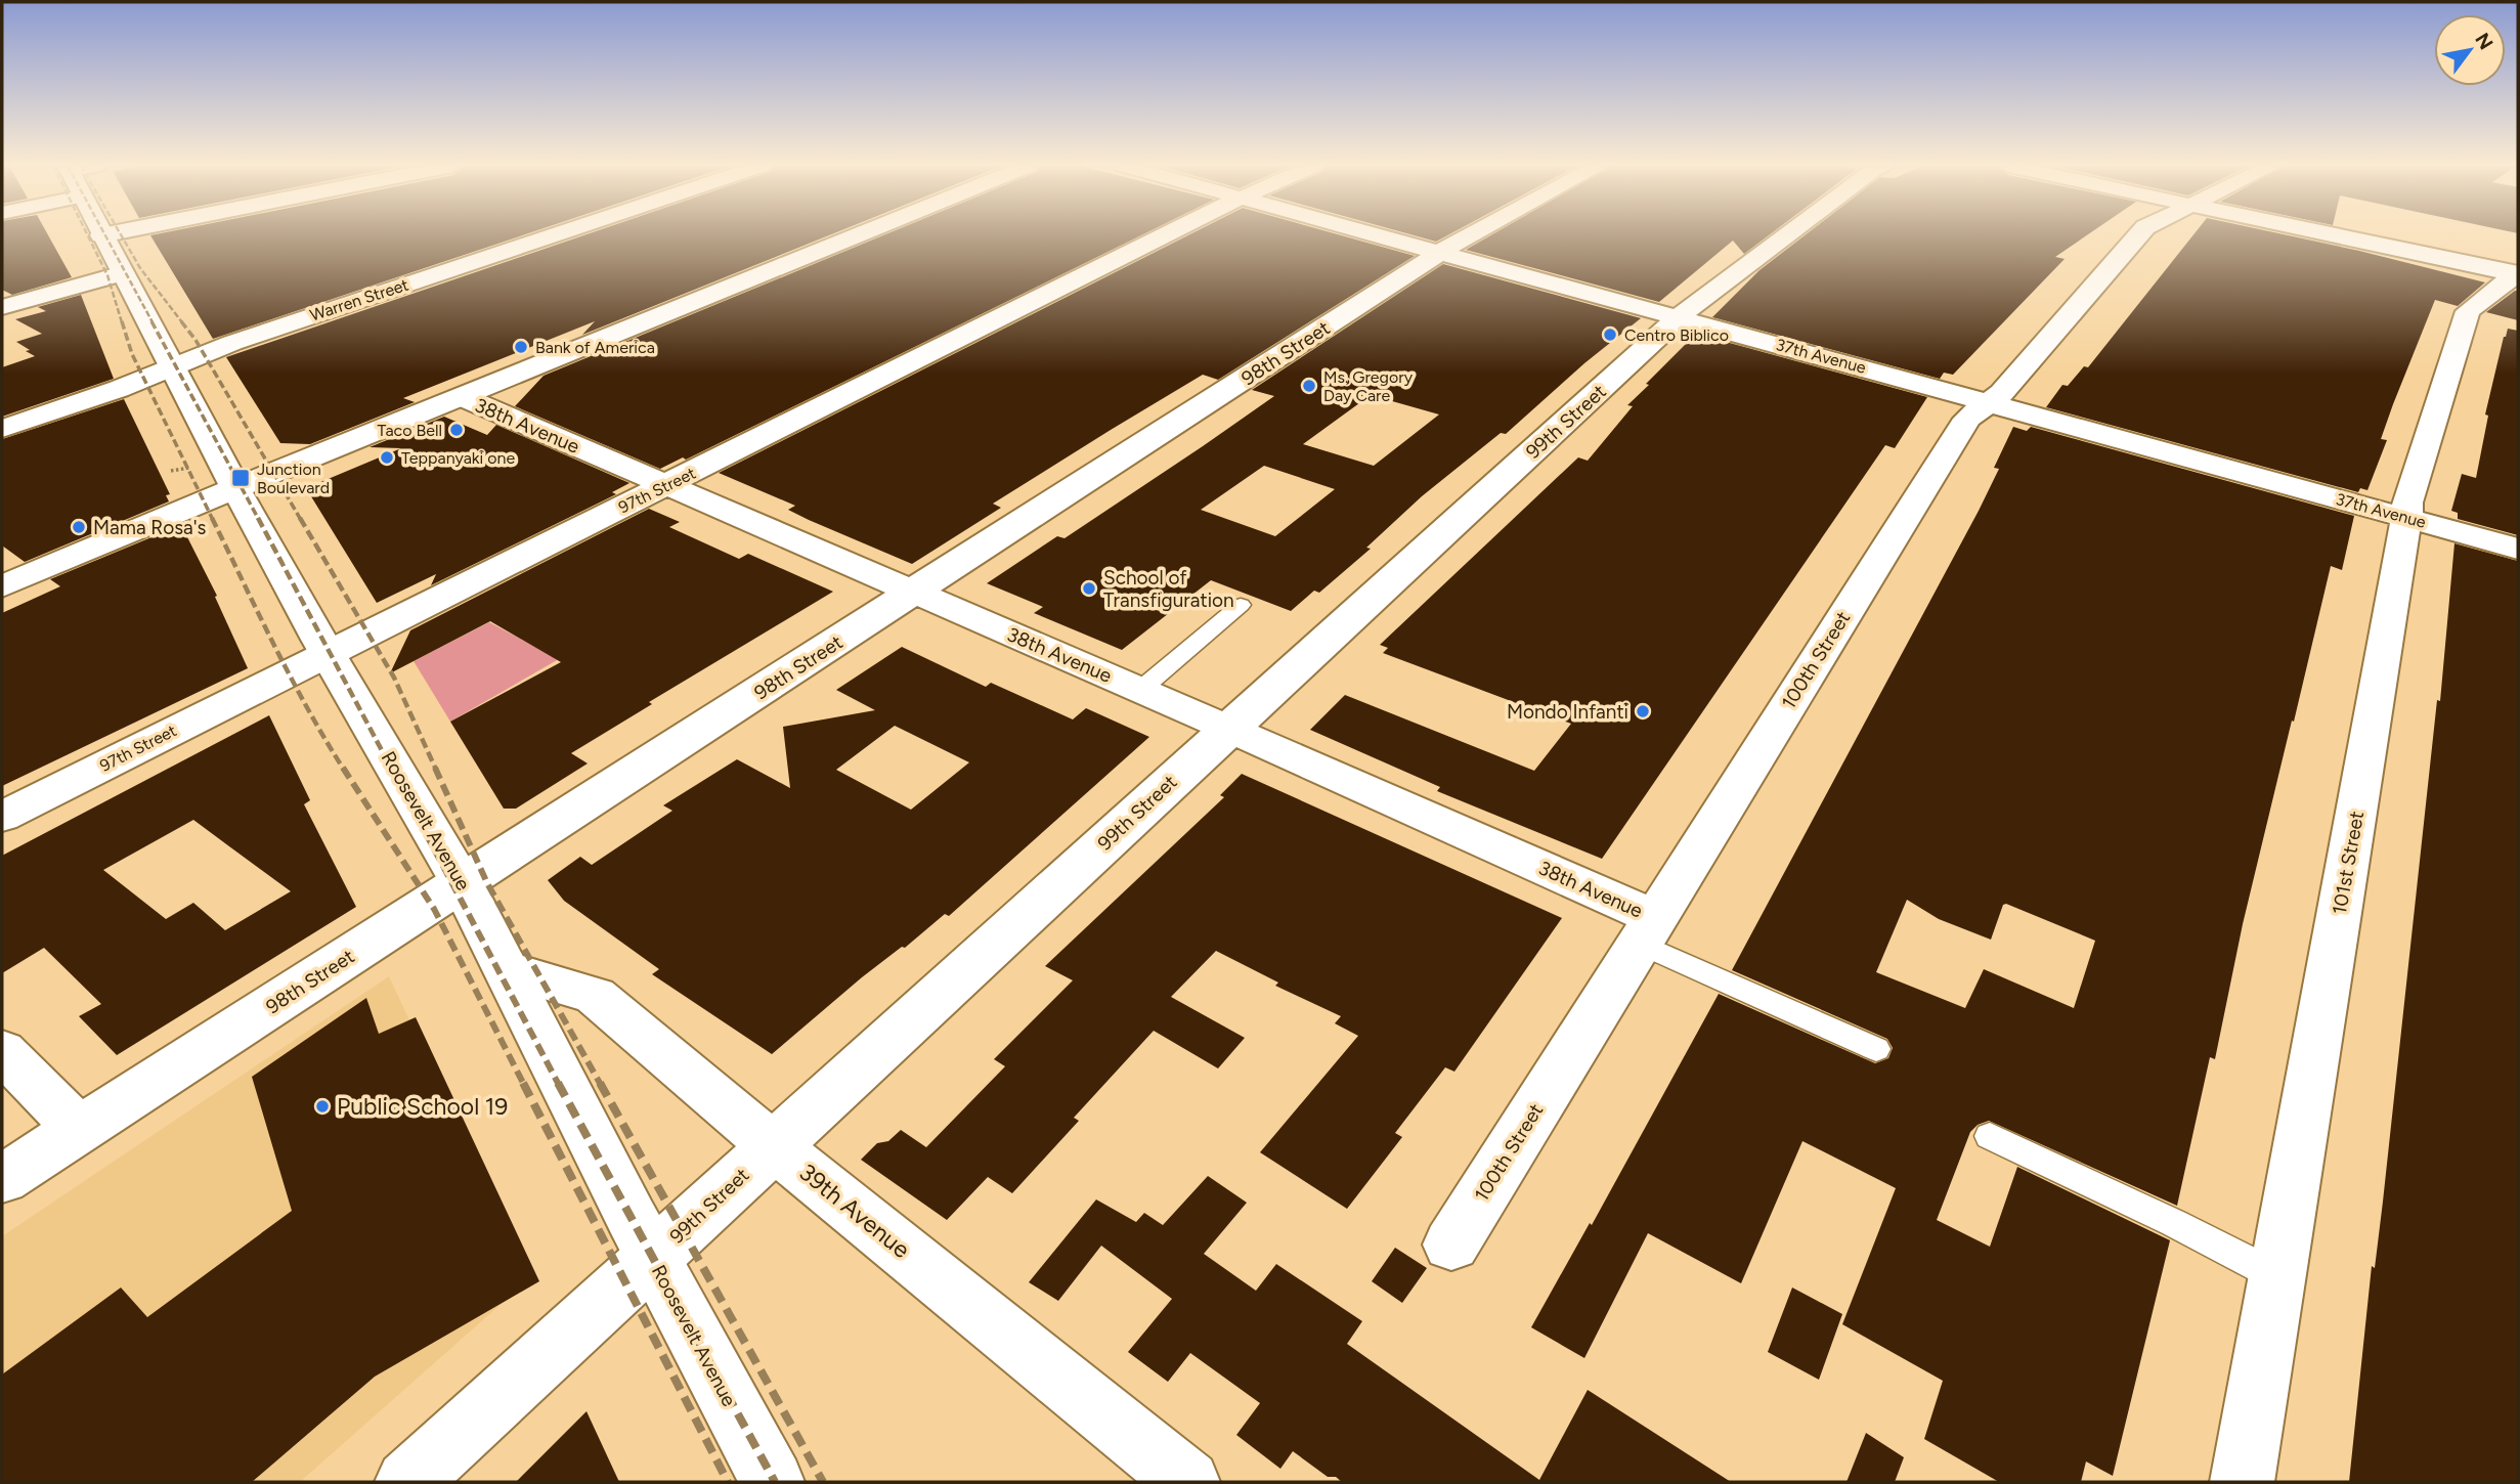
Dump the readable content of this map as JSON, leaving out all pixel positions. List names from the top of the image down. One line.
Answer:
{"streets":{"street":["Warren Street","98th Street","37th Avenue","99th Street","38th Avenue","97th Street","100th Street","Roosevelt Avenue","101st Street","39th Avenue"]},"crossings":[["Warren Street","Roosevelt Avenue"],["98th Street","37th Avenue"],["98th Street","38th Avenue"],["98th Street","Roosevelt Avenue"],["37th Avenue","99th Street"],["37th Avenue","100th Street"],["37th Avenue","101st Street"],["99th Street","38th Avenue"],["99th Street","Roosevelt Avenue"],["99th Street","39th Avenue"],["38th Avenue","97th Street"],["38th Avenue","100th Street"],["97th Street","Roosevelt Avenue"],["Roosevelt Avenue","39th Avenue"]],"places":{"other":["Centro Biblico","Bank of America","Ms. Gregory Day Care","Taco Bell","Teppanyaki one","Mama Rosa's","School of Transfiguration","Mondo Infanti","Public School 19"],"transit":["Junction Boulevard"]},"north":"top right"}
